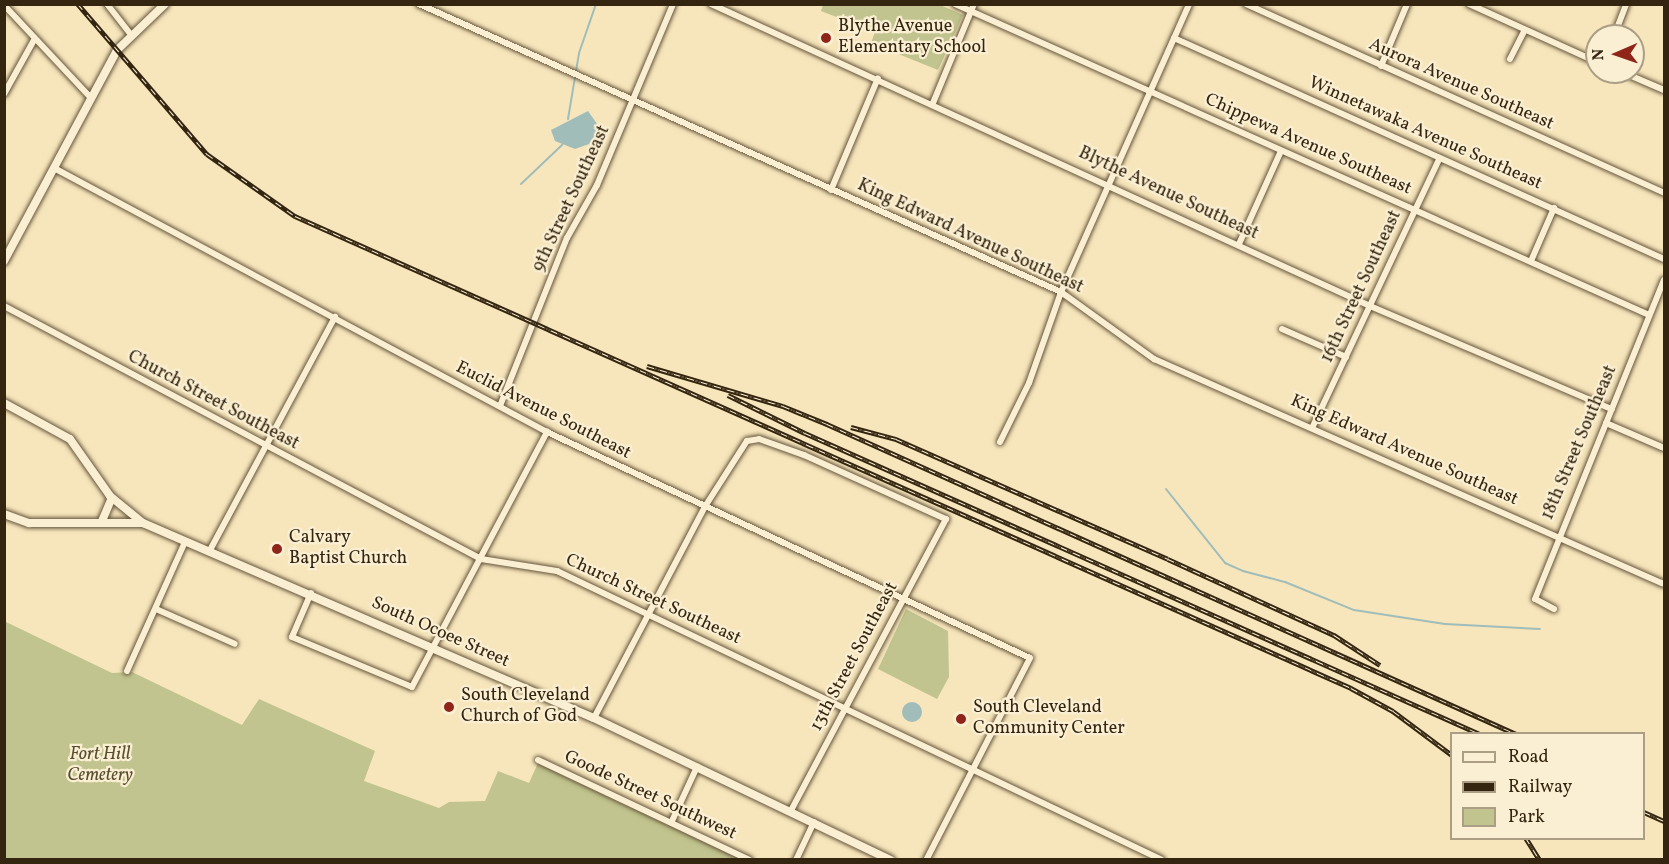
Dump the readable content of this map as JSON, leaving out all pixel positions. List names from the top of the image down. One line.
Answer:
{"streets":{"street":["Aurora Avenue Southeast","Winnetawaka Avenue Southeast","Chippewa Avenue Southeast","Blythe Avenue Southeast","9th Street Southeast","King Edward Avenue Southeast","16th Street Southeast","Church Street Southeast","Euclid Avenue Southeast","18th Street Southeast","South Ocoee Street","13th Street Southeast","Goode Street Southwest"]},"crossings":[["Winnetawaka Avenue Southeast","16th Street Southeast"],["Chippewa Avenue Southeast","16th Street Southeast"],["Chippewa Avenue Southeast","18th Street Southeast"],["Blythe Avenue Southeast","16th Street Southeast"],["Blythe Avenue Southeast","18th Street Southeast"],["9th Street Southeast","King Edward Avenue Southeast"],["9th Street Southeast","Euclid Avenue Southeast"],["King Edward Avenue Southeast","16th Street Southeast"],["King Edward Avenue Southeast","18th Street Southeast"],["Church Street Southeast","Euclid Avenue Southeast"],["Church Street Southeast","13th Street Southeast"],["Euclid Avenue Southeast","13th Street Southeast"],["South Ocoee Street","13th Street Southeast"]],"parks":["Fort Hill Cemetery"],"places":["Blythe Avenue Elementary School","Calvary Baptist Church","South Cleveland Church of God","South Cleveland Community Center"],"legend":["Road","Railway","Park"],"north":"left"}
